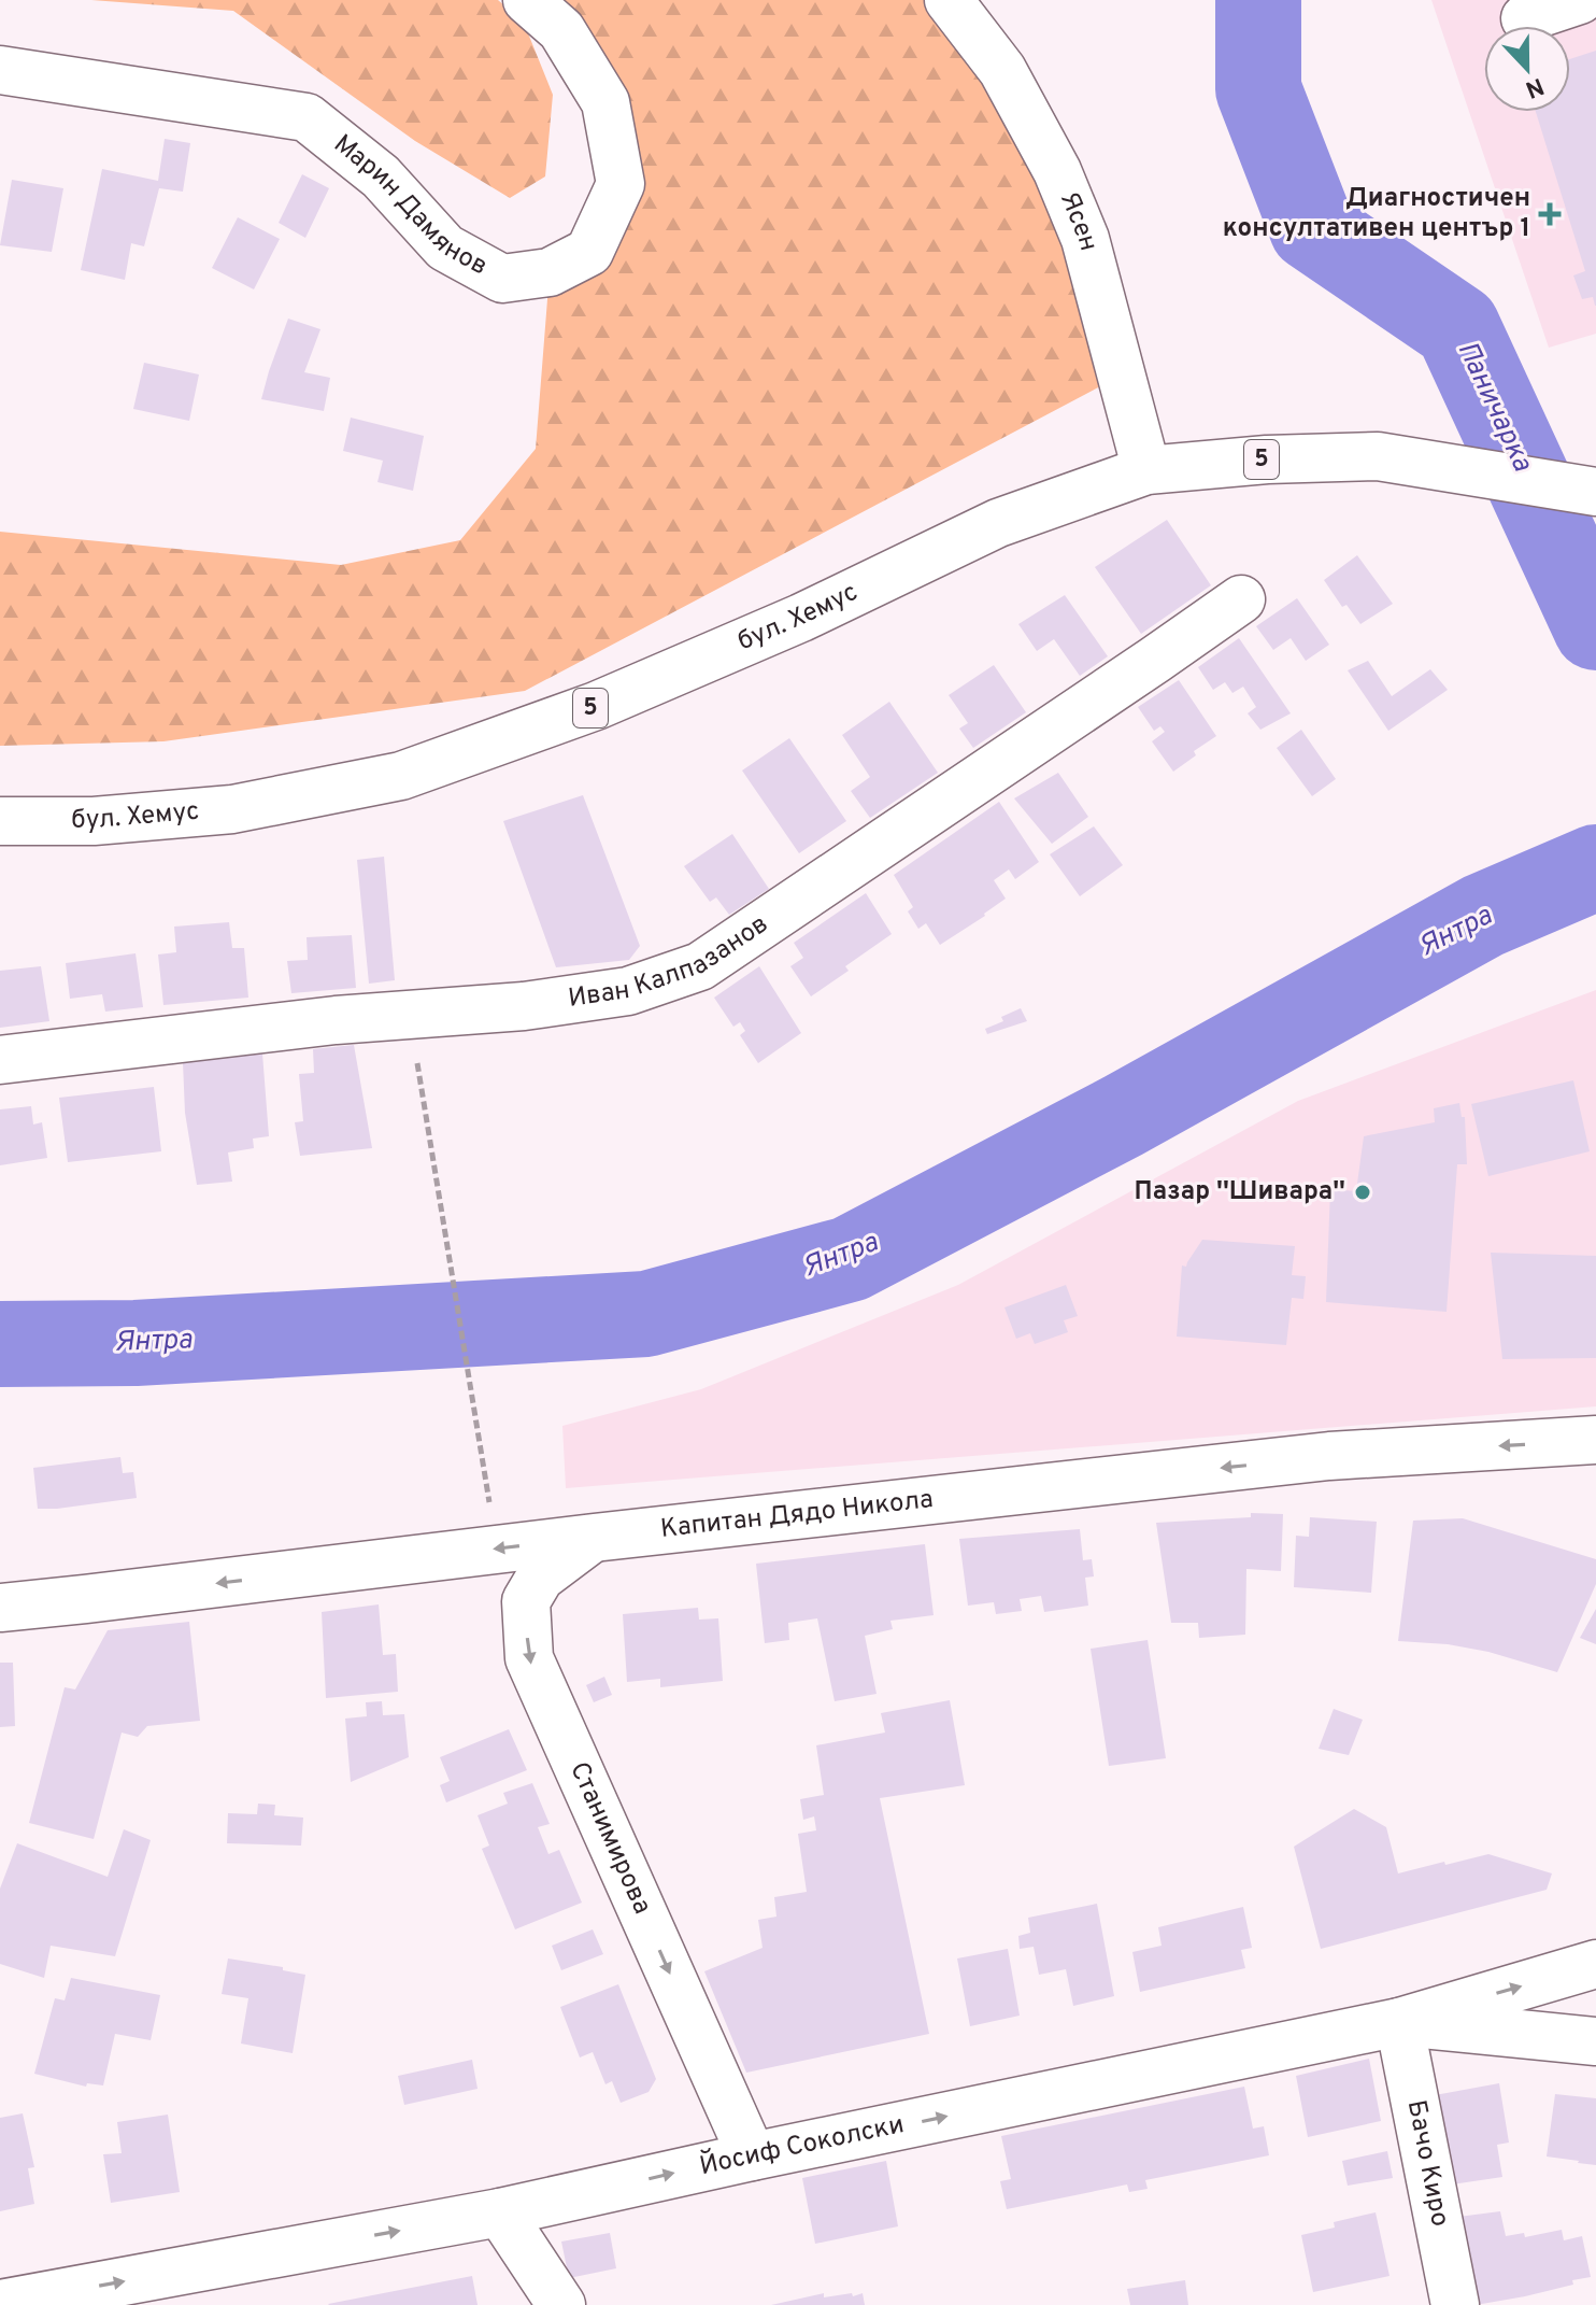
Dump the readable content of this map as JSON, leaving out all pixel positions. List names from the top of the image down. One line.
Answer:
{"streets":{"street":["Марин Дамянов","Ясен","5","бул. Хемус","Иван Калпазанов","Капитан Дядо Никола","Станимирова","Йосиф Соколски","Бачо Киро"]},"crossings":[["Ясен","бул. Хемус"],["Капитан Дядо Никола","Станимирова"],["Станимирова","Йосиф Соколски"],["Йосиф Соколски","Бачо Киро"]],"one_way":["Капитан Дядо Никола","Станимирова","Йосиф Соколски"],"water":["Паничарка","Янтра"],"places":{"health":["Диагностичен консултативен център 1"],"other":["Пазар ''Шивара''"]},"north":"bottom"}
